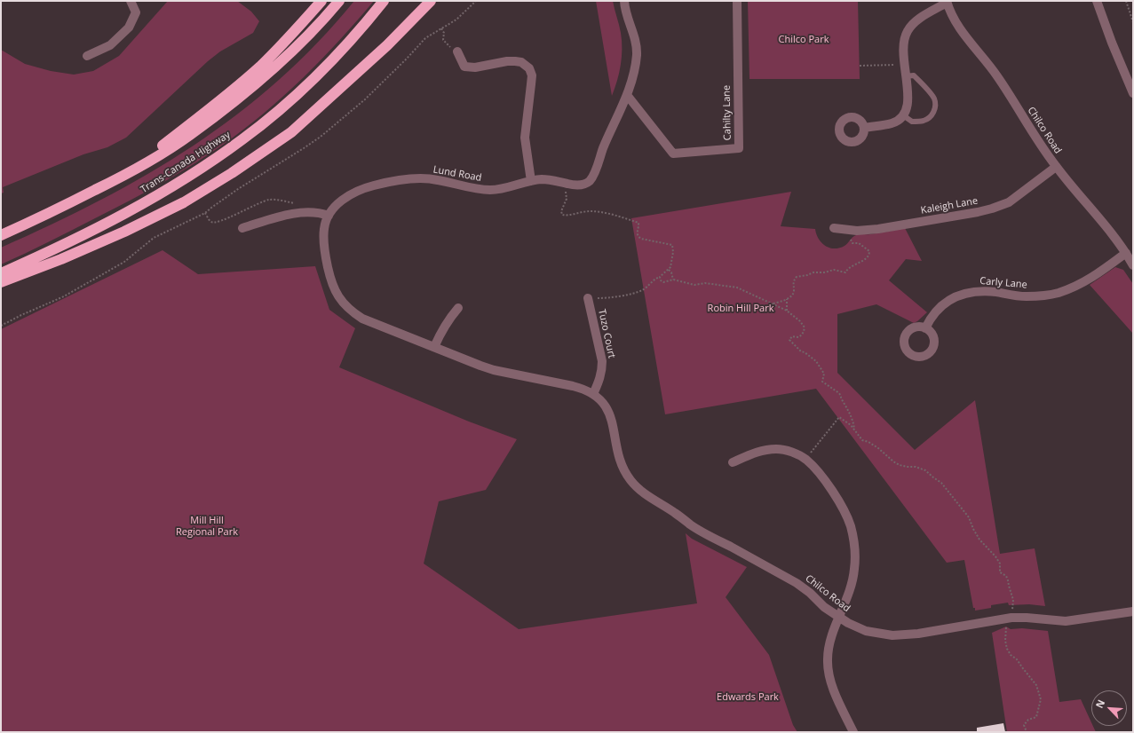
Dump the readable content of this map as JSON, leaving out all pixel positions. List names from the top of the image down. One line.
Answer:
{"streets":{"highway":["Trans-Canada Highway"],"street":["Cahilty Lane","Chilco Road","Lund Road","Kaleigh Lane","Carly Lane","Tuzo Court"]},"crossings":[["Cahilty Lane","Lund Road"],["Chilco Road","Lund Road"],["Chilco Road","Kaleigh Lane"],["Chilco Road","Carly Lane"],["Chilco Road","Tuzo Court"],["Lund Road","Tuzo Court"]],"parks":["Chilco Park","Robin Hill Park","Mill Hill Regional Park","Edwards Park"],"north":"top left"}
